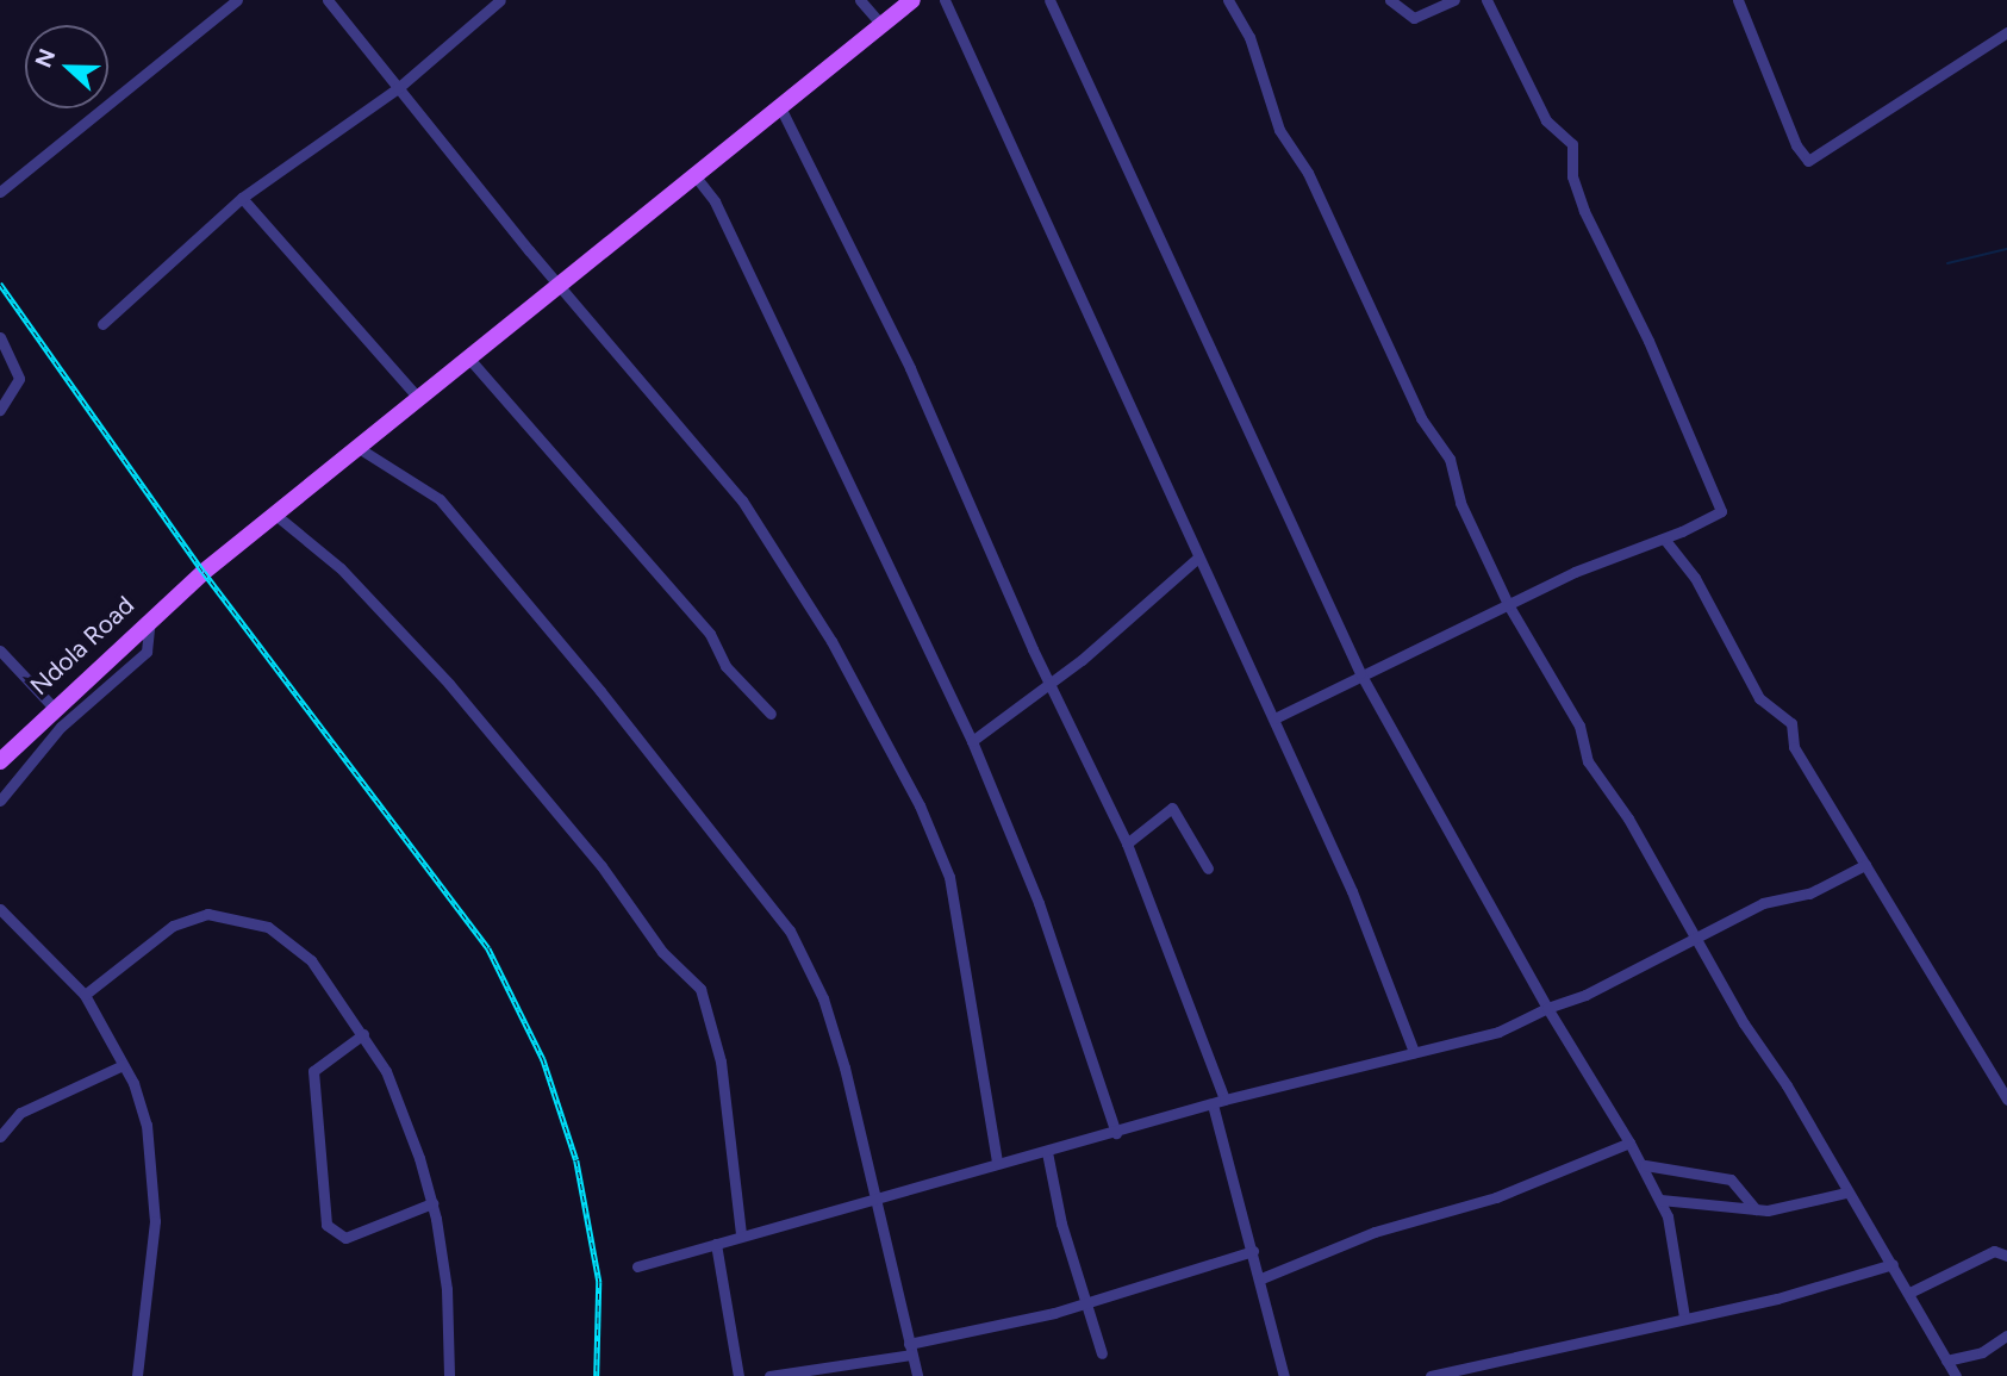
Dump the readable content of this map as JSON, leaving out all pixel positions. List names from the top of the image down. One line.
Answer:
{"streets":{"main road":["Ndola Road"]},"north":"left"}
